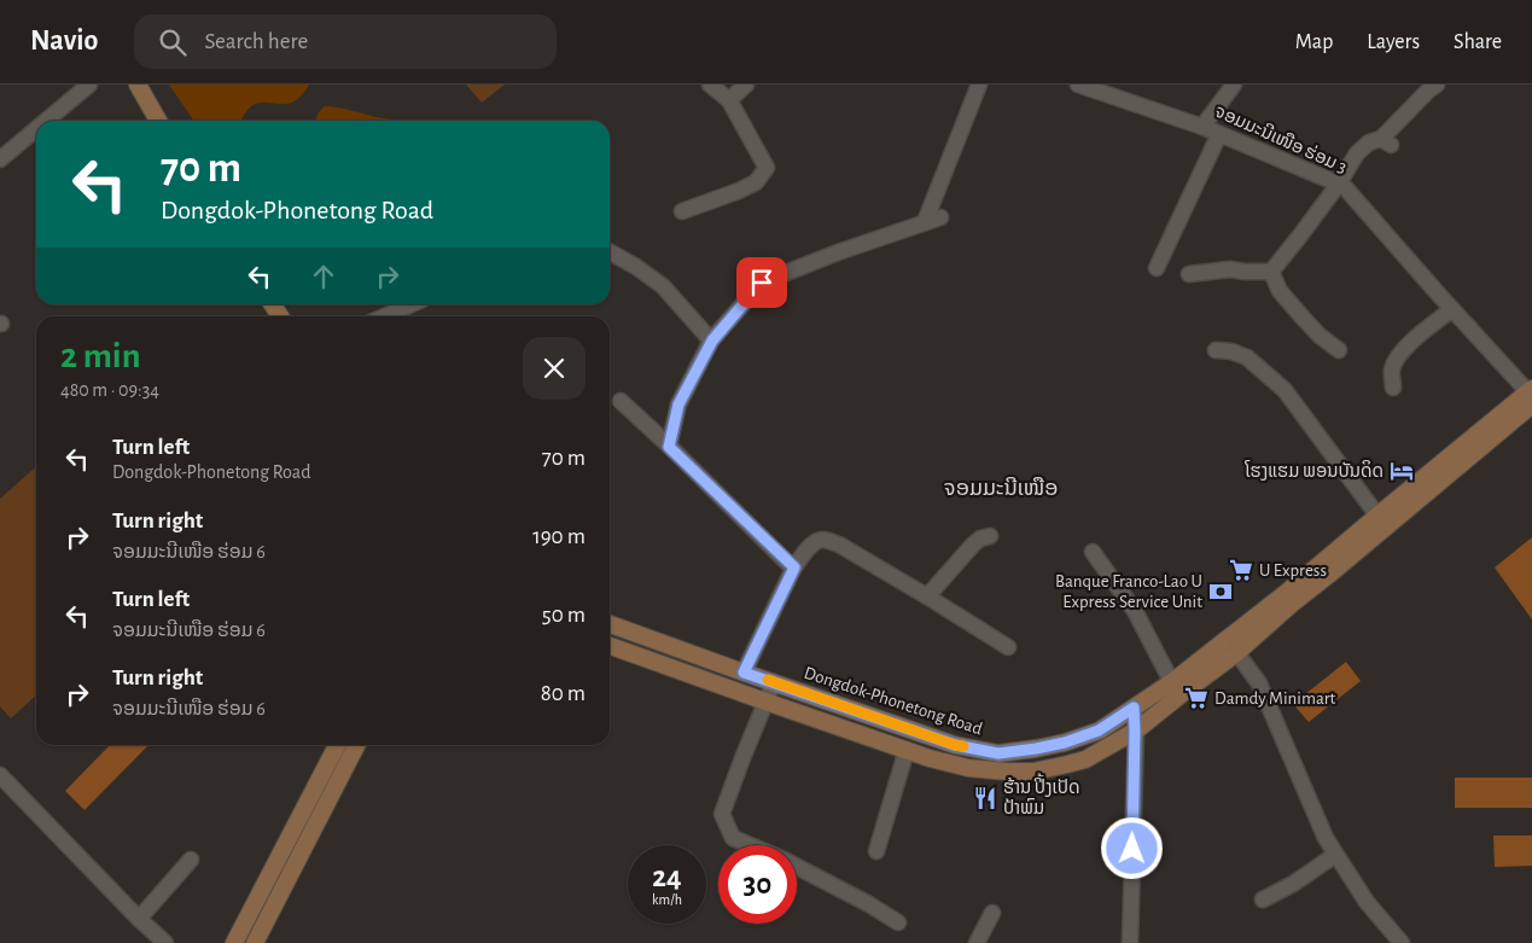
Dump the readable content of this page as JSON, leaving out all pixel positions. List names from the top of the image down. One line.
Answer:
{"streets":{"main road":["Dongdok-Phonetong Road"],"street":["ຈອມມະນີເໜືອ ຮ່ອມ 3"]},"crossings":[["ຈອມມະນີເໜືອ ຮ່ອມ 3","Dongdok-Phonetong Road"]],"districts":["ຈອມມະນີເໜືອ"],"places":{"hotel":["ໂຮງແຮມ ພອນບັນດິດ"],"supermarket":["U Express","Damdy Minimart"],"bank":["Banque Franco-Lao U Express Service Unit"],"restaurant":["ຮ້ານ ປີ້ງເປັດ ປ້າພົມ"]},"page":{"header":"Navio","search":"Search here","nav":["Map","Layers","Share"],"turn":["70 m","Dongdok-Phonetong Road"],"heading":["2 min","480 m · 09:34"],"list":[{"name":"Turn left","note":"Dongdok-Phonetong Road","value":"70 m"},{"name":"Turn right","note":"ຈອມມະນີເໜືອ ຮ່ອມ 6","value":"190 m"},{"name":"Turn left","note":"ຈອມມະນີເໜືອ ຮ່ອມ 6","value":"50 m"},{"name":"Turn right","note":"ຈອມມະນີເໜືອ ຮ່ອມ 6","value":"80 m"}],"speed":"24 km/h","limit":"30"}}
